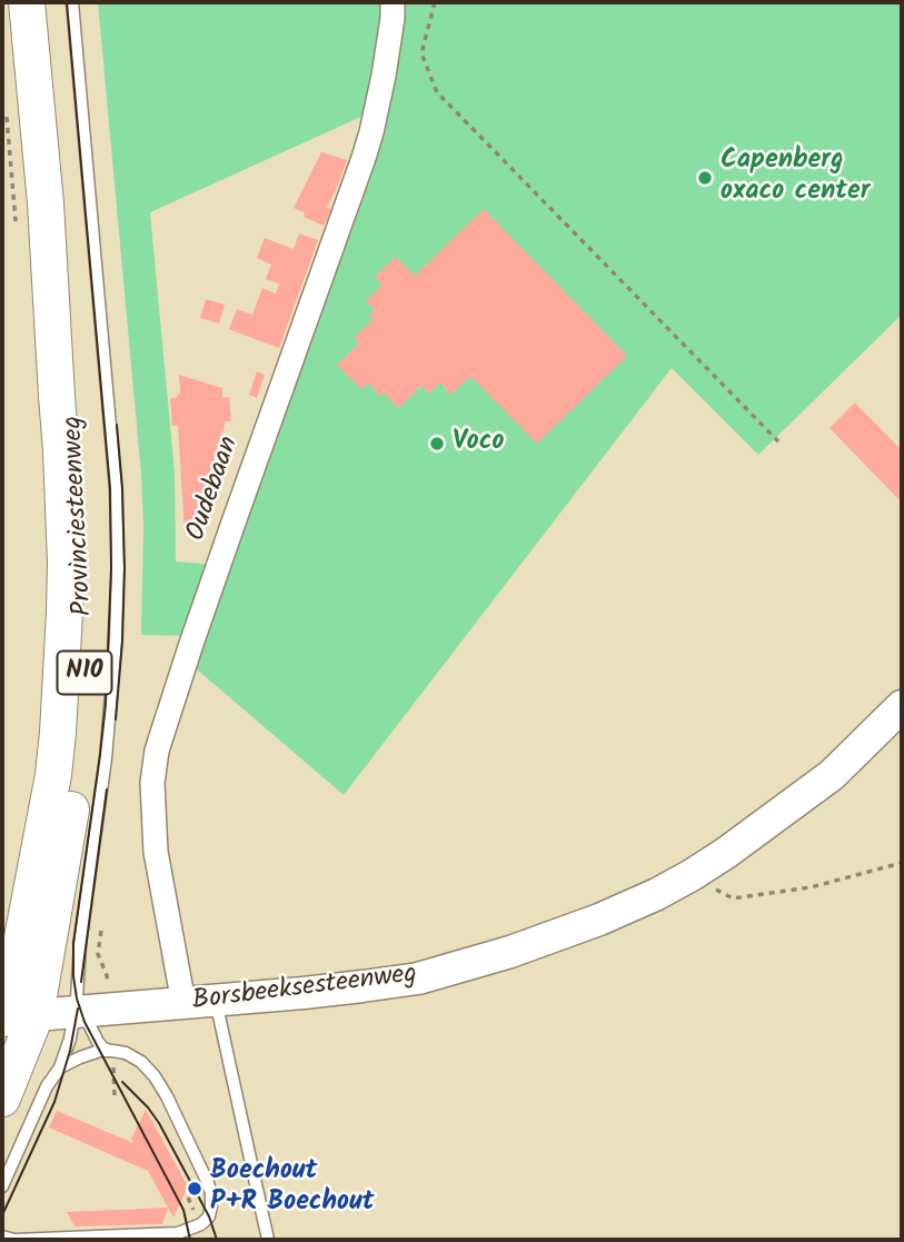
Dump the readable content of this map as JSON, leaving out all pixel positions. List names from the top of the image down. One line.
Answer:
{"streets":{"main road":["Provinciesteenweg","N10"],"street":["Oudebaan","Borsbeeksesteenweg"]},"crossings":[["Oudebaan","Borsbeeksesteenweg"],["Provinciesteenweg","Borsbeeksesteenweg"]],"places":["Capenberg oxaco center","Voco","Boechout P+R Boechout"]}
